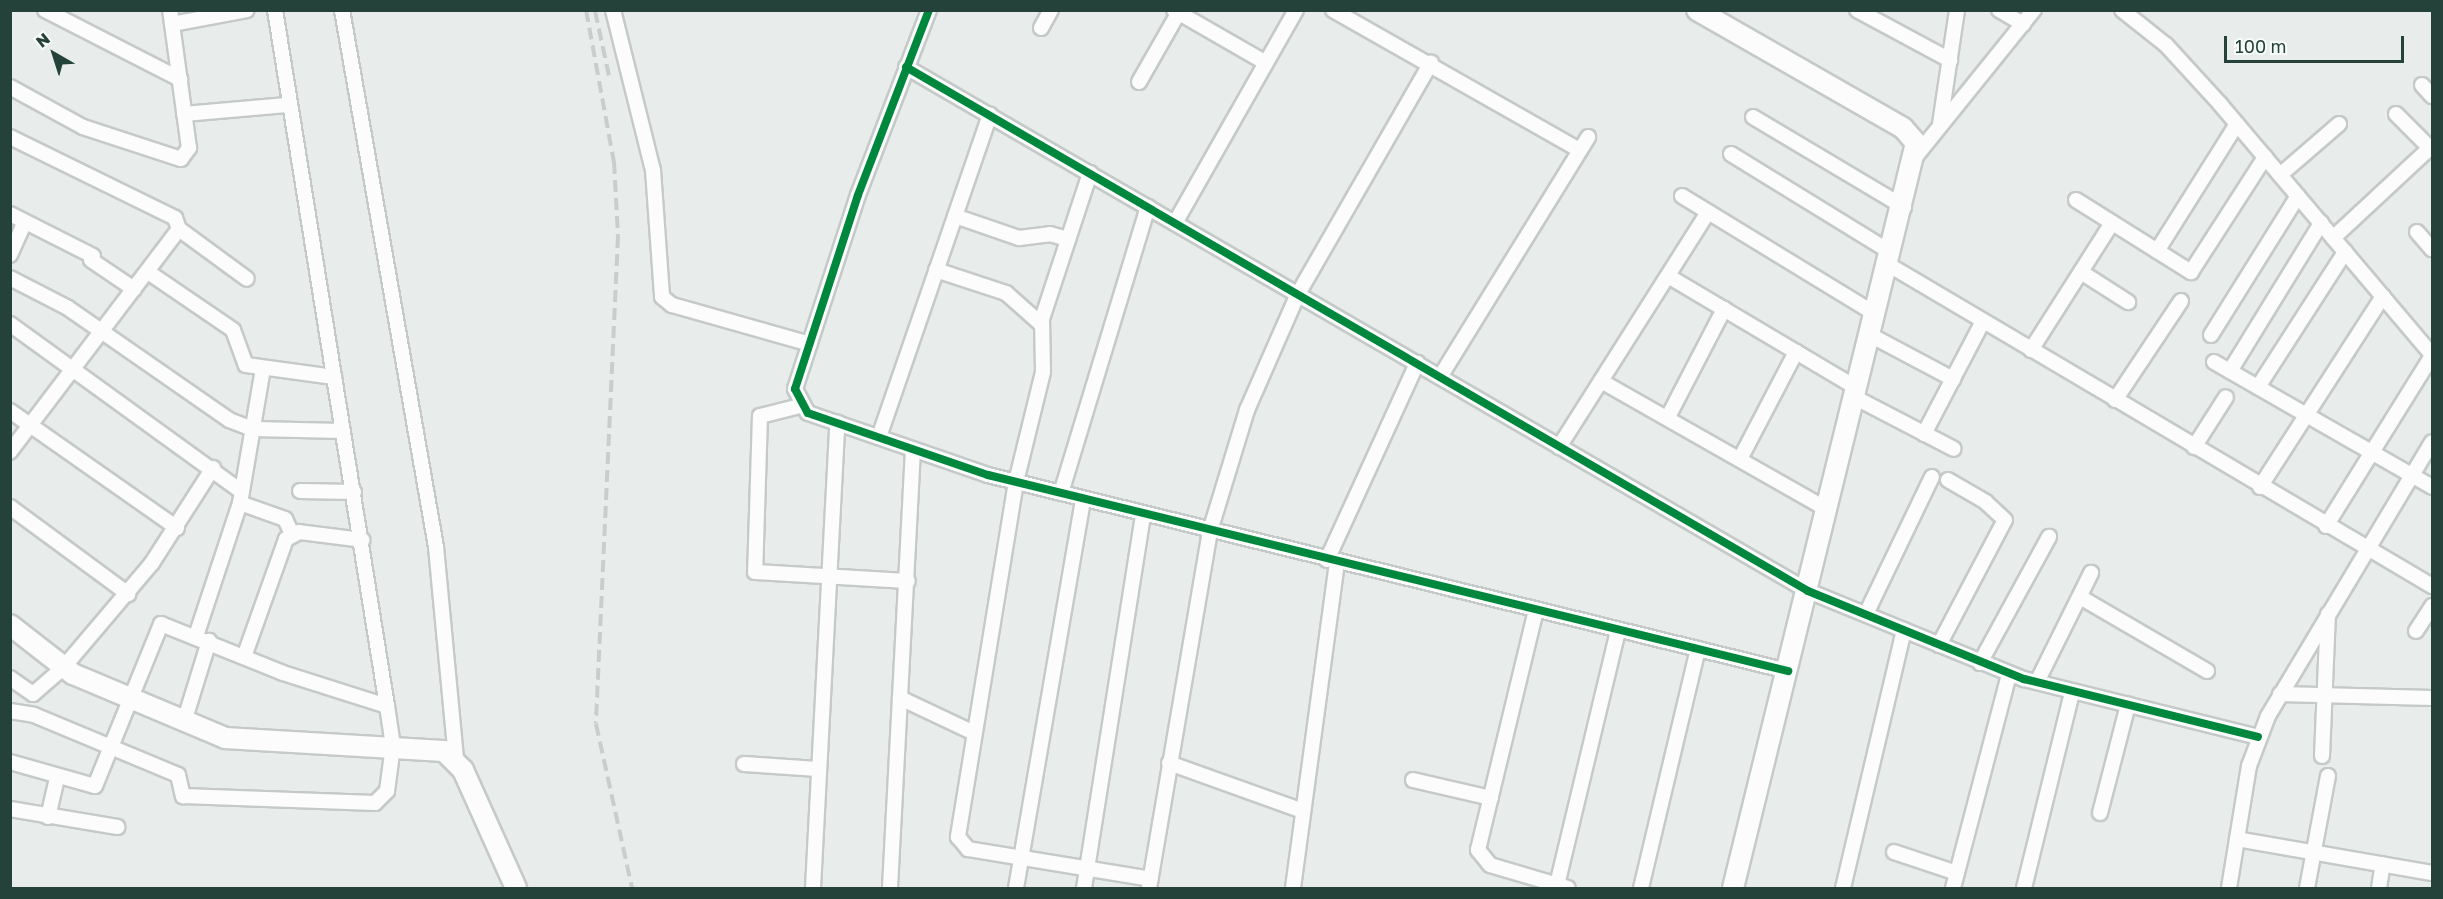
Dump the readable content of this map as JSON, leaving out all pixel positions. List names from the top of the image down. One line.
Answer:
{"scale_bar":"100 m","north":"top left"}
